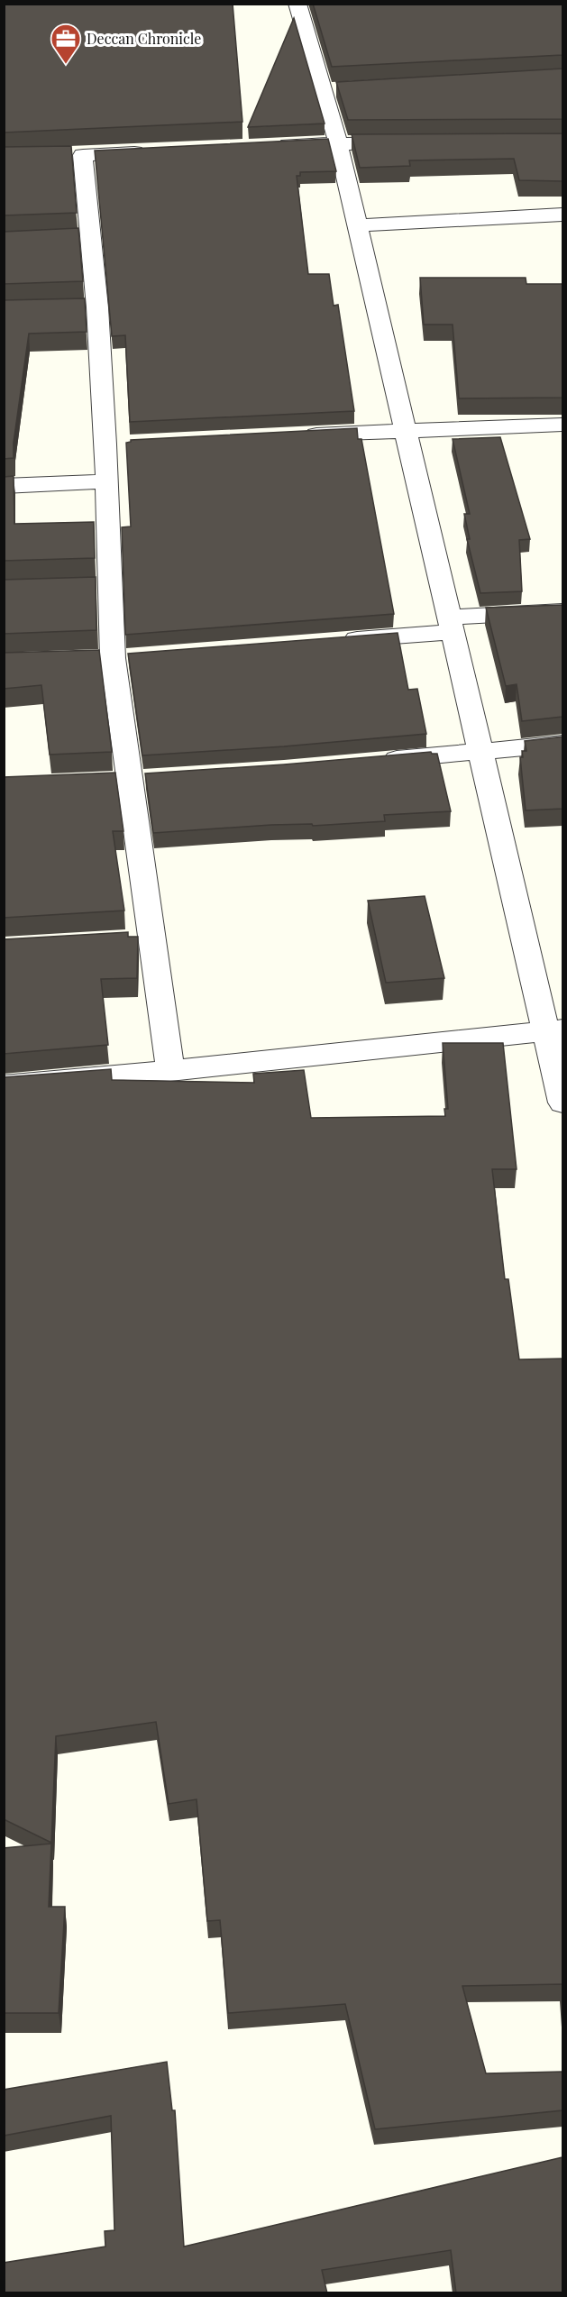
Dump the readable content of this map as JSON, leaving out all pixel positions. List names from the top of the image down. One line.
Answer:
{"places":{"office":["Deccan Chronicle"]}}
